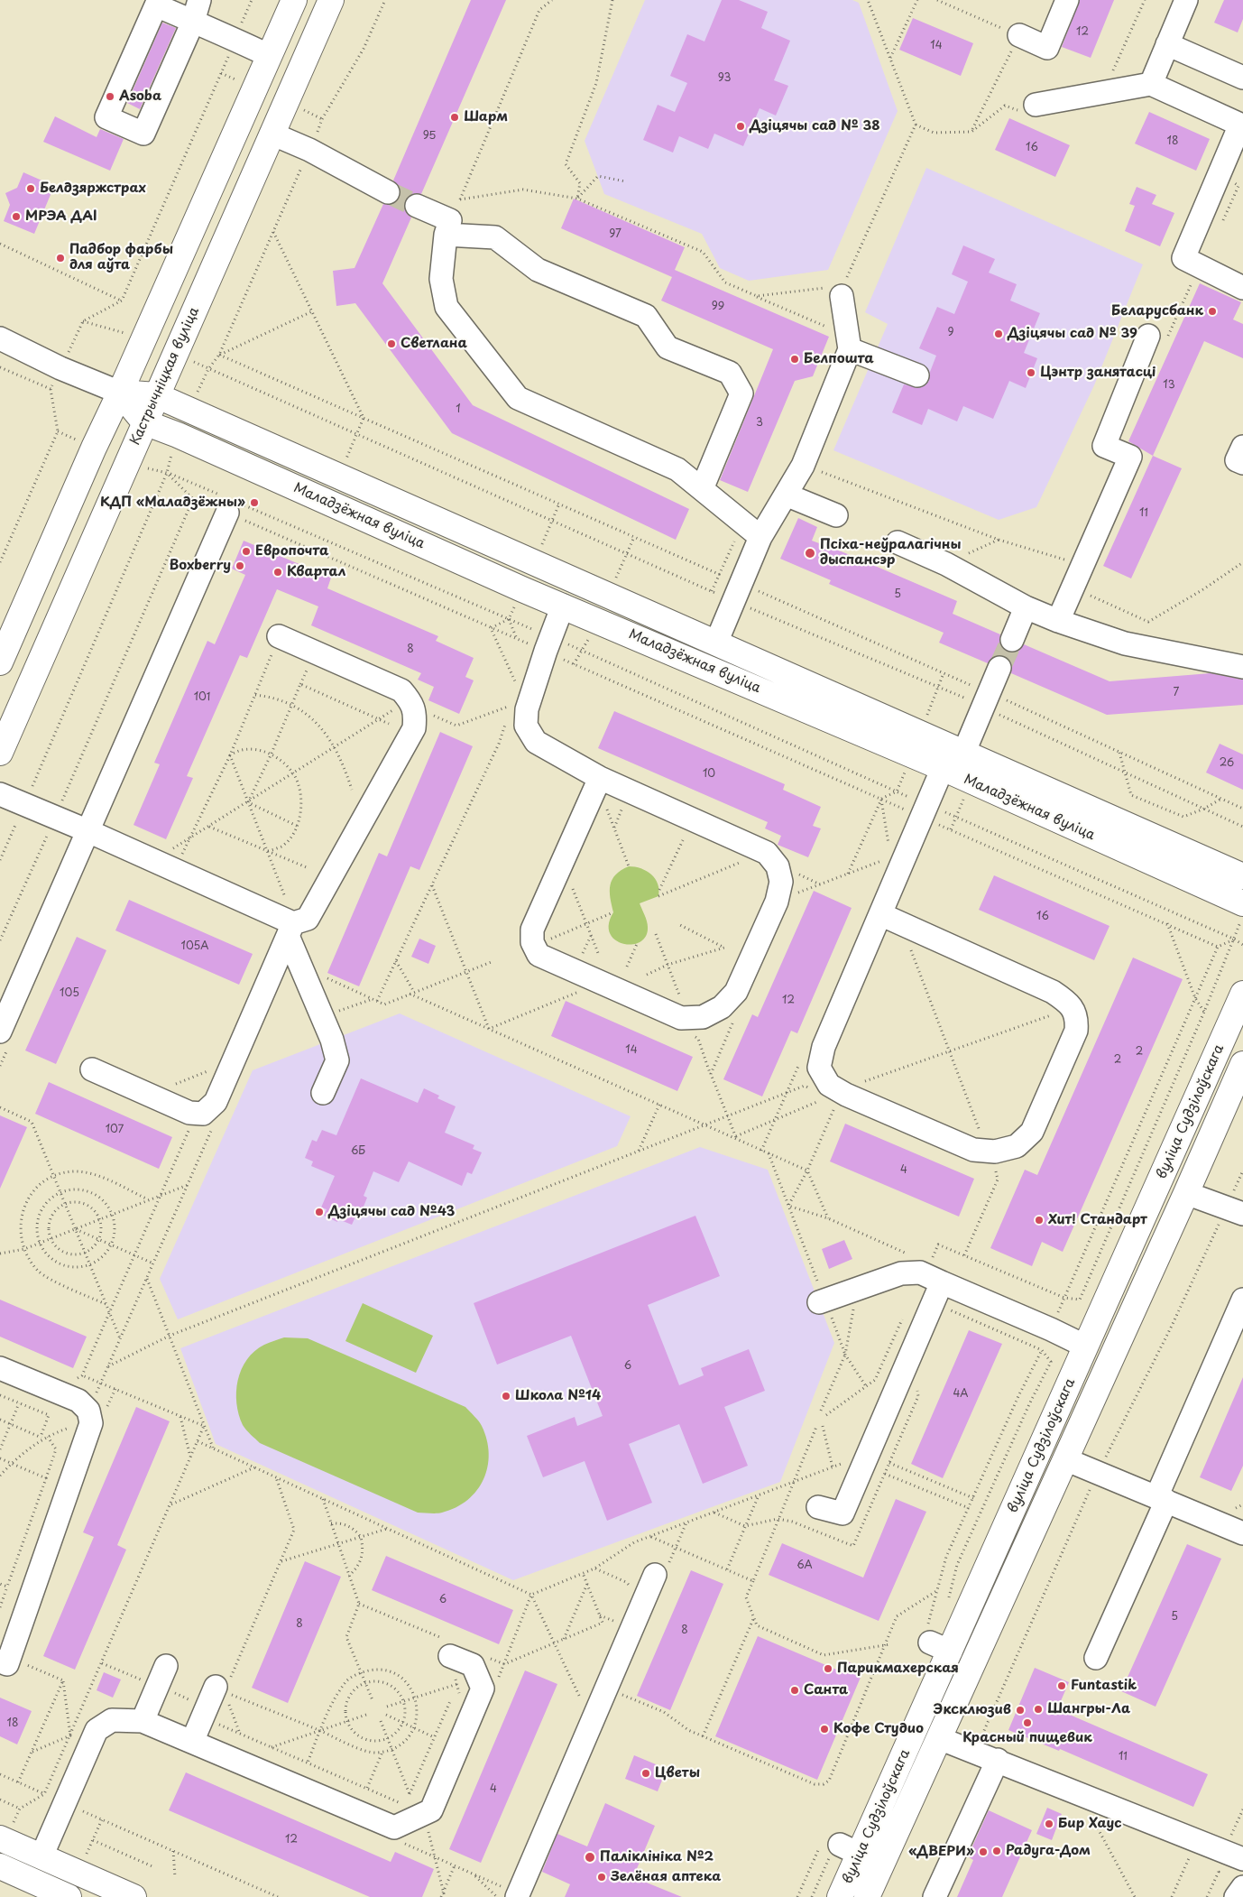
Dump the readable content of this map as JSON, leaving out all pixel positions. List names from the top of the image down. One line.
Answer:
{"streets":{"main road":["Кастрычніцкая вуліца","Маладзёжная вуліца","вуліца Судзілоўскага"]},"crossings":[["Кастрычніцкая вуліца","Маладзёжная вуліца"]],"places":["Asoba","Шарм","Дзіцячы сад № 38","Белдзяржстрах","МРЭА ДАІ","Падбор фарбы для аўта","Беларусбанк","Дзіцячы сад № 39","Светлана","Белпошта","Цэнтр занятасці","КДП «Маладзёжны»","Европочта","Псіха-неўралагічны дыспансэр","Boxberry","Квартал","Дзіцячы сад №43","Хит! Стандарт","Школа №14","Парикмахерская","Funtastik","Санта","Шангры-Ла","Эксклюзив","Красный пищевик","Кофе Студио","Цветы","Бир Хаус","Радуга-Дом","«ДВЕРИ»","Паліклініка №2","Зелёная аптека"],"house_numbers":["12","14","93","95","18","16","97","99","9","13","1","3","11","5","8","7","101","26","10","16","105А","105","12","14","2","2","107","6Б","4","6","4А","6А","6","5","8","8","18","11","4","12"]}
